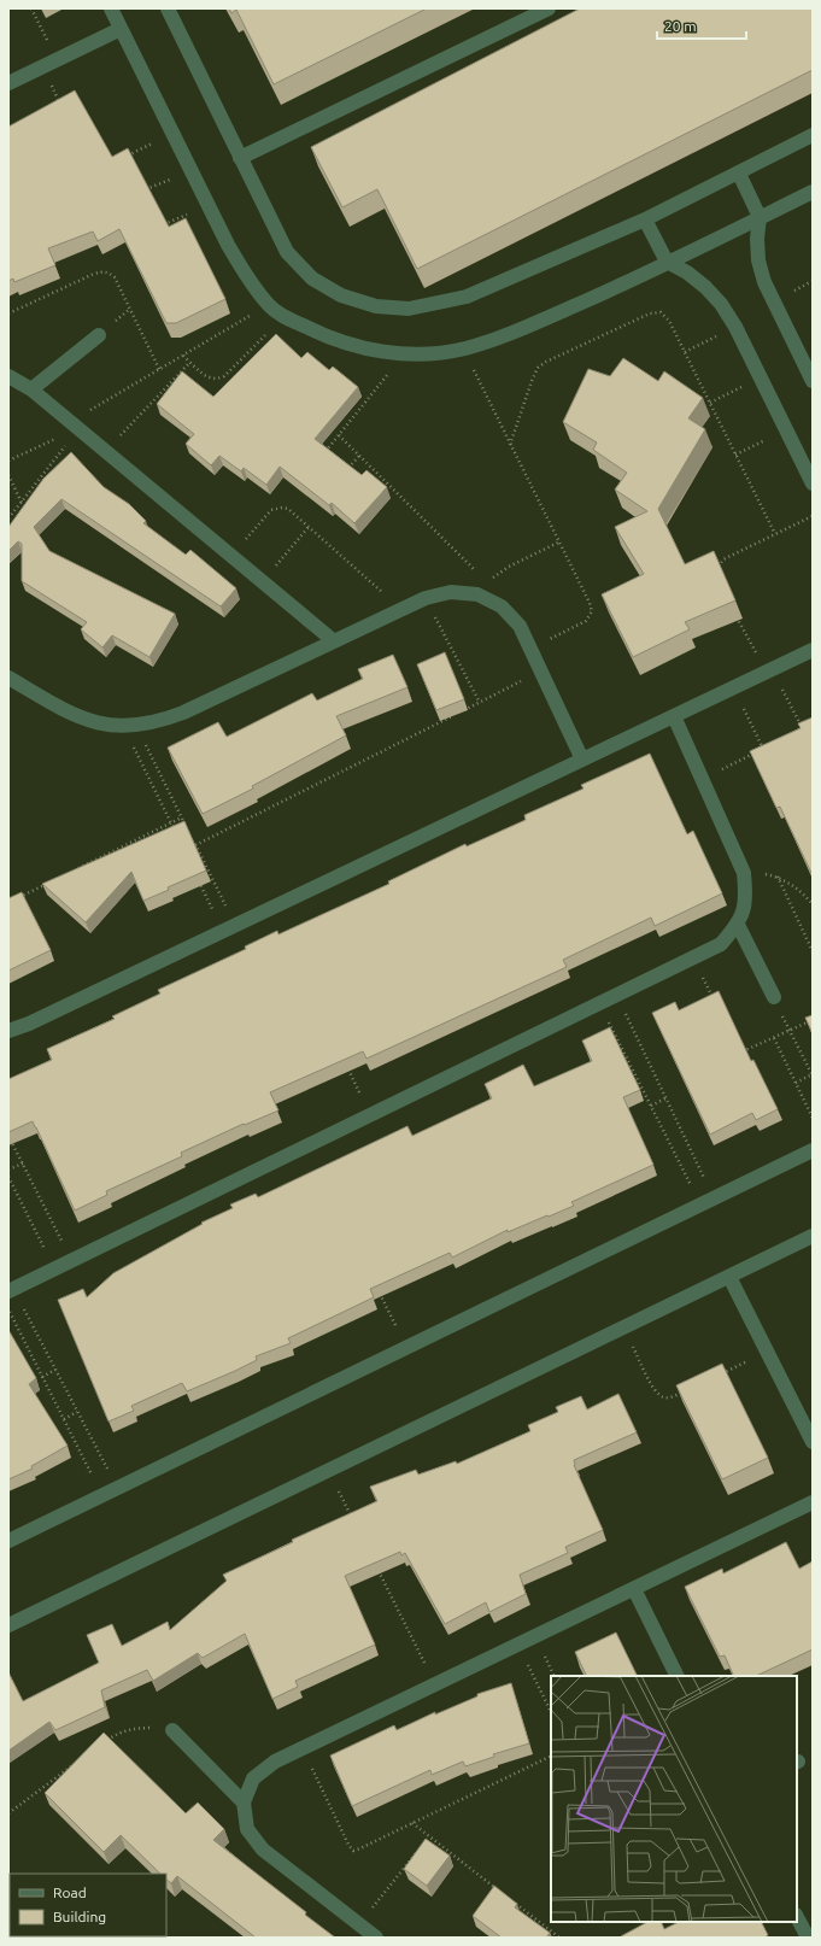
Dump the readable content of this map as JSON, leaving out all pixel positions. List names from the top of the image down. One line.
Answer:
{"legend":["Road","Building"],"scale_bar":"20 m"}
